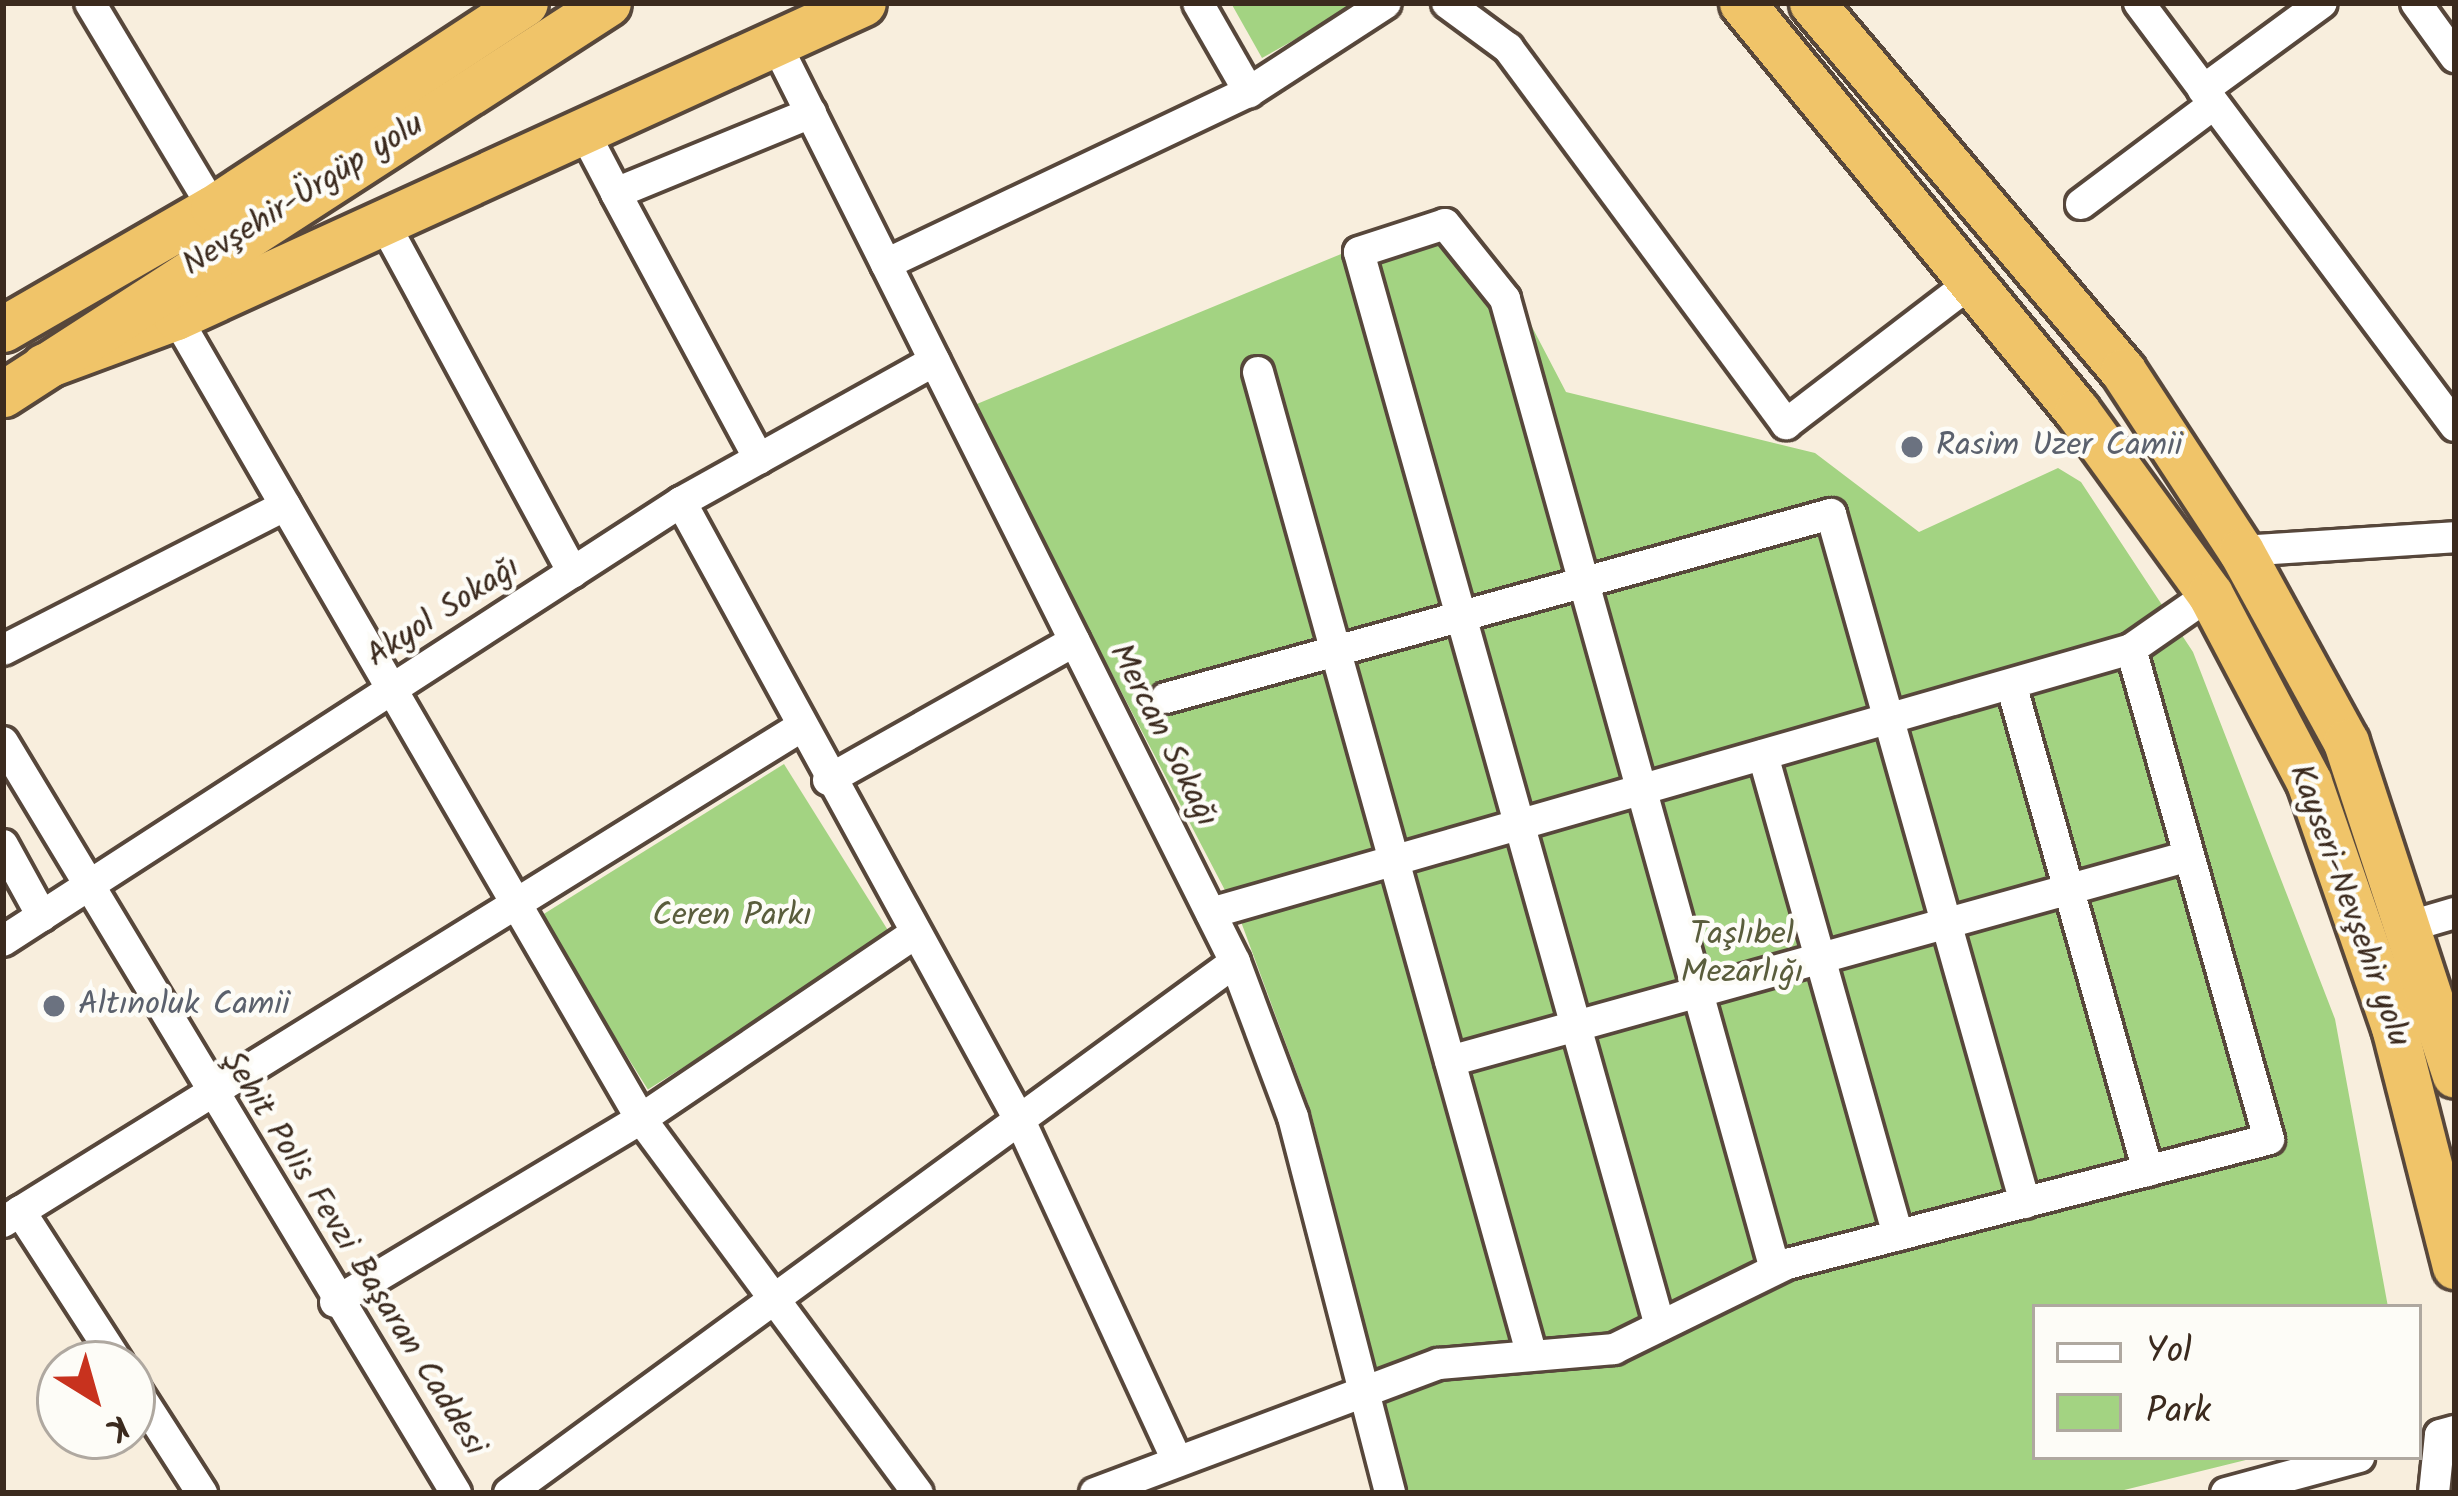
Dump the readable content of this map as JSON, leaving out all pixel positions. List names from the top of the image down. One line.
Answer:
{"streets":{"highway":["Nevşehir-Ürgüp yolu","Kayseri-Nevşehir yolu"],"street":["Akyol Sokağı","Mercan Sokağı","Şehit Polis Fevzi Başaran Caddesi"]},"crossings":[["Akyol Sokağı","Mercan Sokağı"],["Akyol Sokağı","Şehit Polis Fevzi Başaran Caddesi"]],"parks":["Ceren Parkı","Taşlıbel Mezarlığı"],"places":["Rasim Uzer Camii","Altınoluk Camii"],"legend":["Yol","Park"],"north":"bottom right"}
